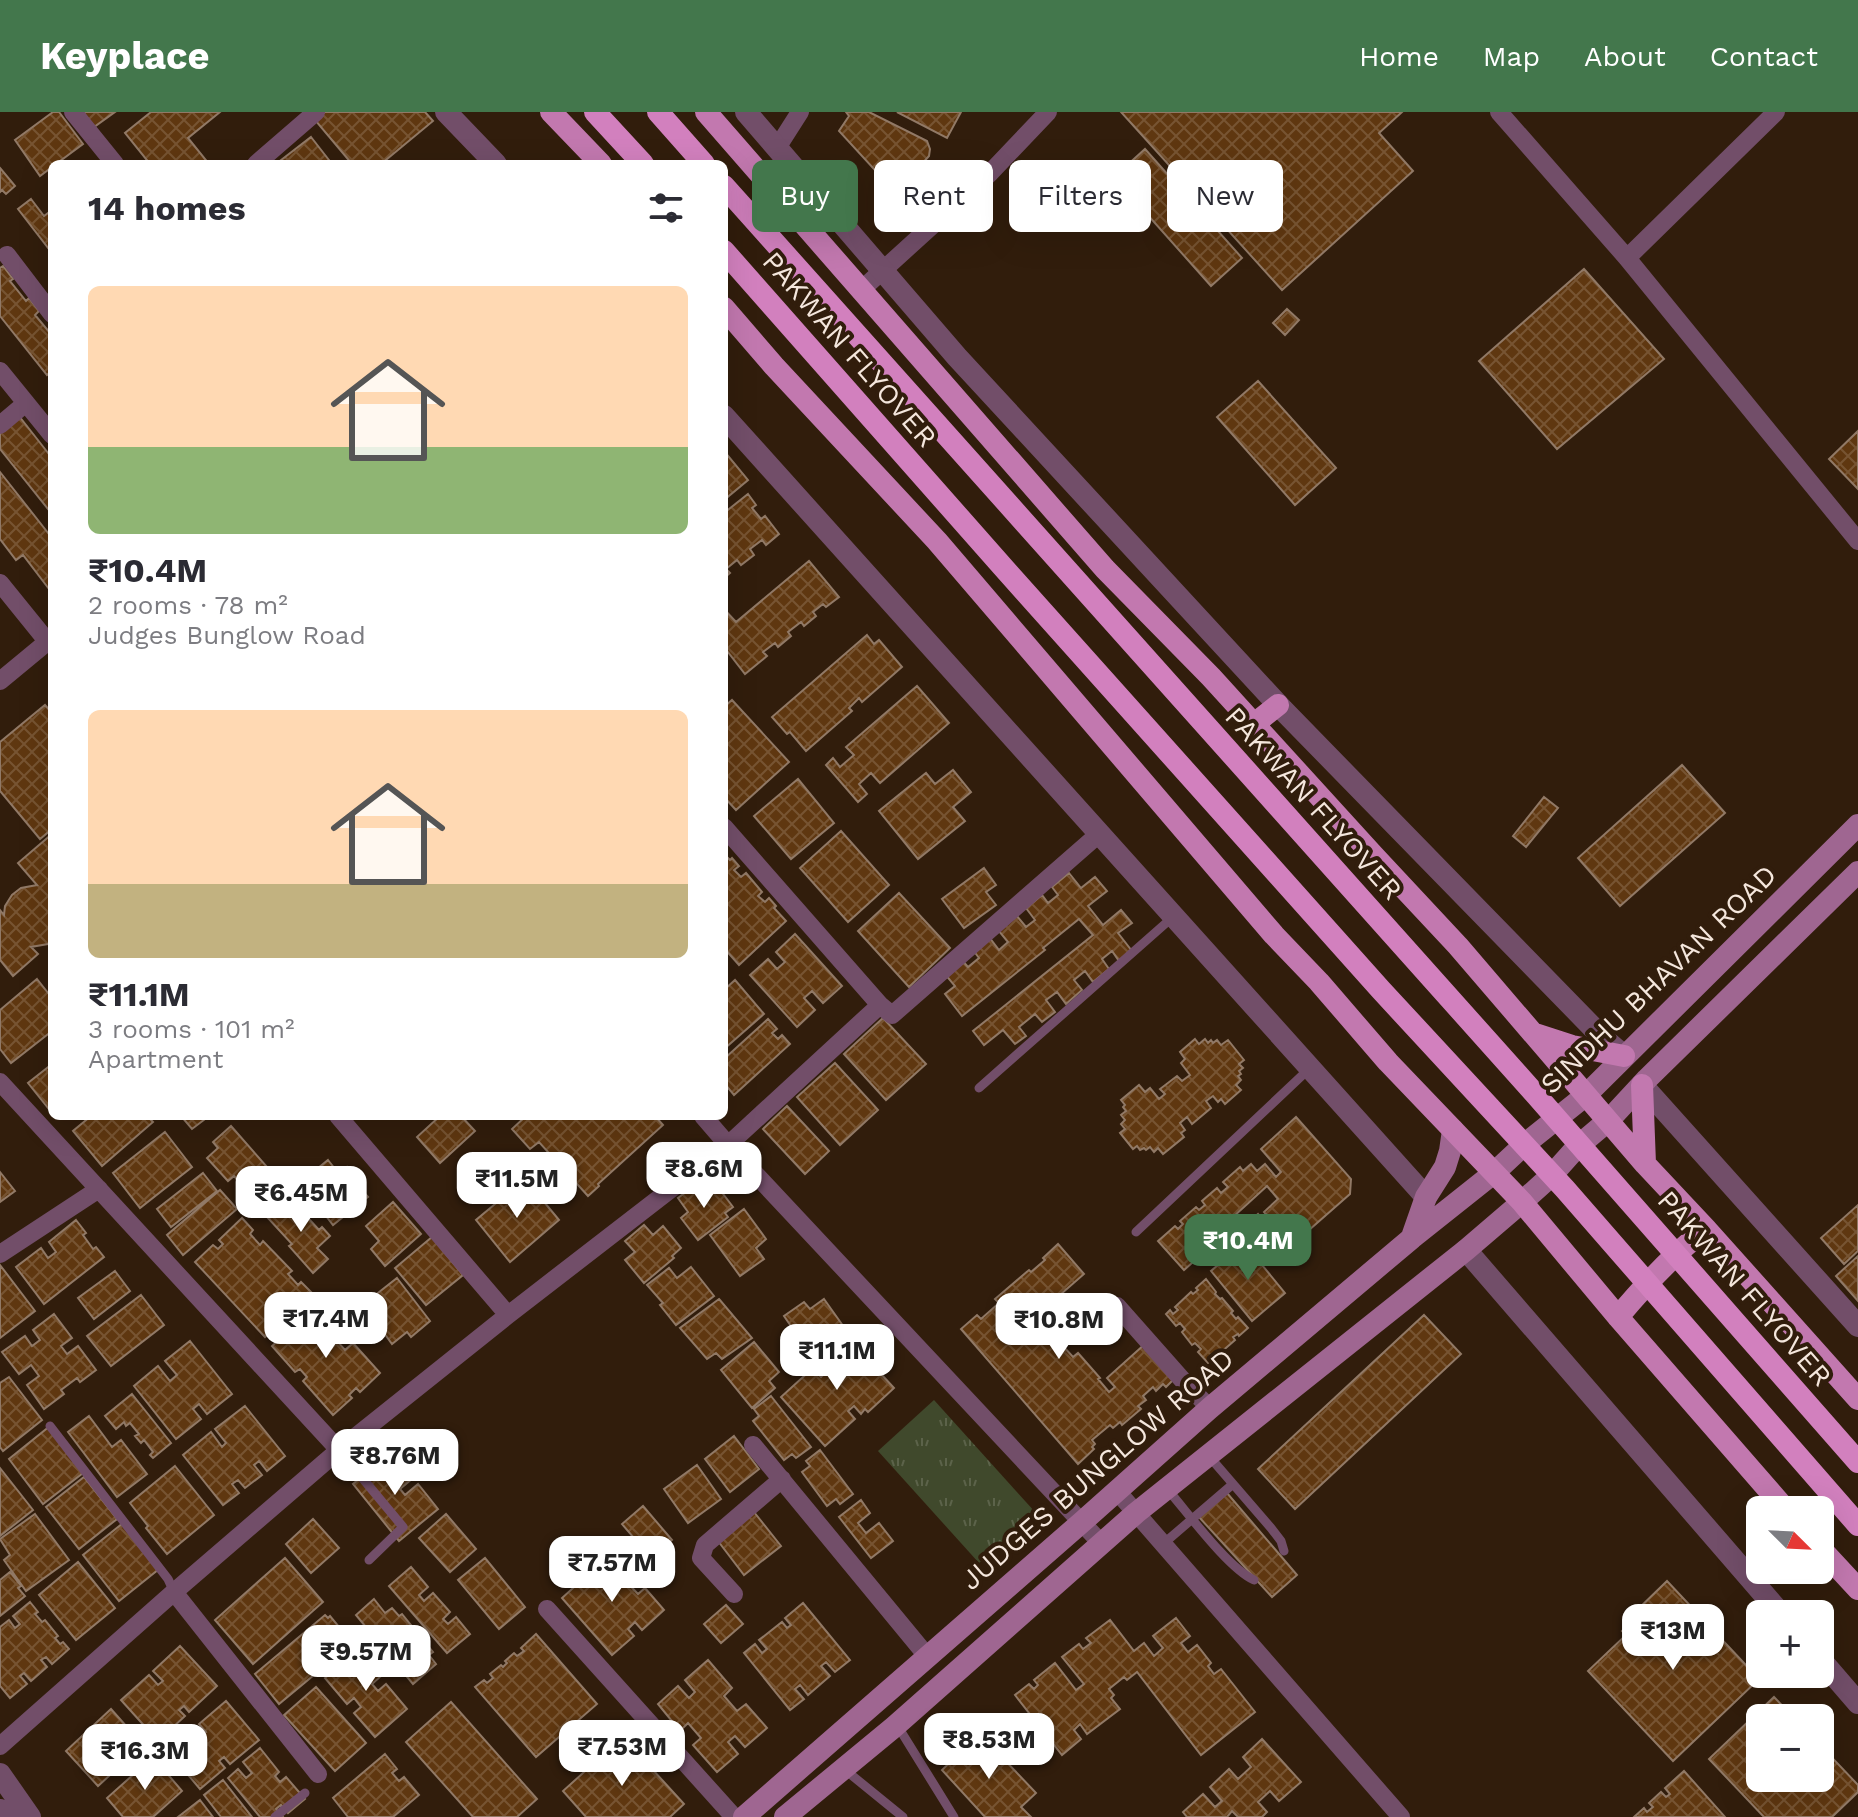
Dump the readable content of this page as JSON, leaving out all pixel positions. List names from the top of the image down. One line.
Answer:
{"streets":{"highway":["PAKWAN FLYOVER"],"main road":["SINDHU BHAVAN ROAD","JUDGES BUNGLOW ROAD"]},"crossings":[["SINDHU BHAVAN ROAD","JUDGES BUNGLOW ROAD"]],"north":"bottom right","page":{"header":"Keyplace","nav":["Home","Map","About","Contact"],"chip":["Buy","Rent","Filters","New"],"heading":"14 homes","list":[{"name":"₹10.4M","note":"2 rooms · 78 m² · Judges Bunglow Road"},{"name":"₹11.1M","note":"3 rooms · 101 m² · Apartment"}],"price":["₹8.6M","₹11.5M","₹6.45M","₹10.4M","₹17.4M","₹10.8M","₹11.1M","₹8.76M","₹7.57M","₹13M","₹9.57M","₹8.53M","₹7.53M","₹16.3M"],"map_buttons":["+","−"]}}
